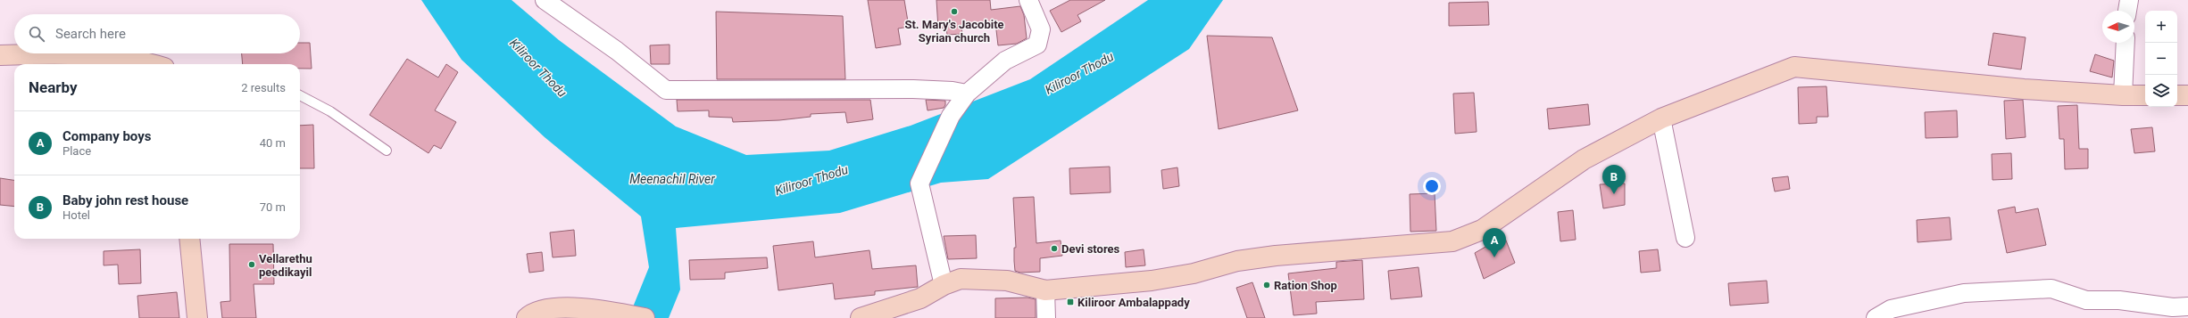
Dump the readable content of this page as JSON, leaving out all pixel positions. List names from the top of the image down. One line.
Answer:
{"water":["Kiliroor Thodu","Meenachil River"],"places":{"other":["St. Mary's Jacobite Syrian church","Devi stores","Vellarethu peedikayil","Ration Shop"],"transit":["Kiliroor Ambalappady"]},"north":"left","page":{"map_buttons":["+","−"],"search":"Search here","heading":["Nearby","2 results"],"list":[{"mark":"A","name":"Company boys","note":"Place","value":"40 m"},{"mark":"B","name":"Baby john rest house","note":"Hotel","value":"70 m"}],"pins":["B","A"]}}
